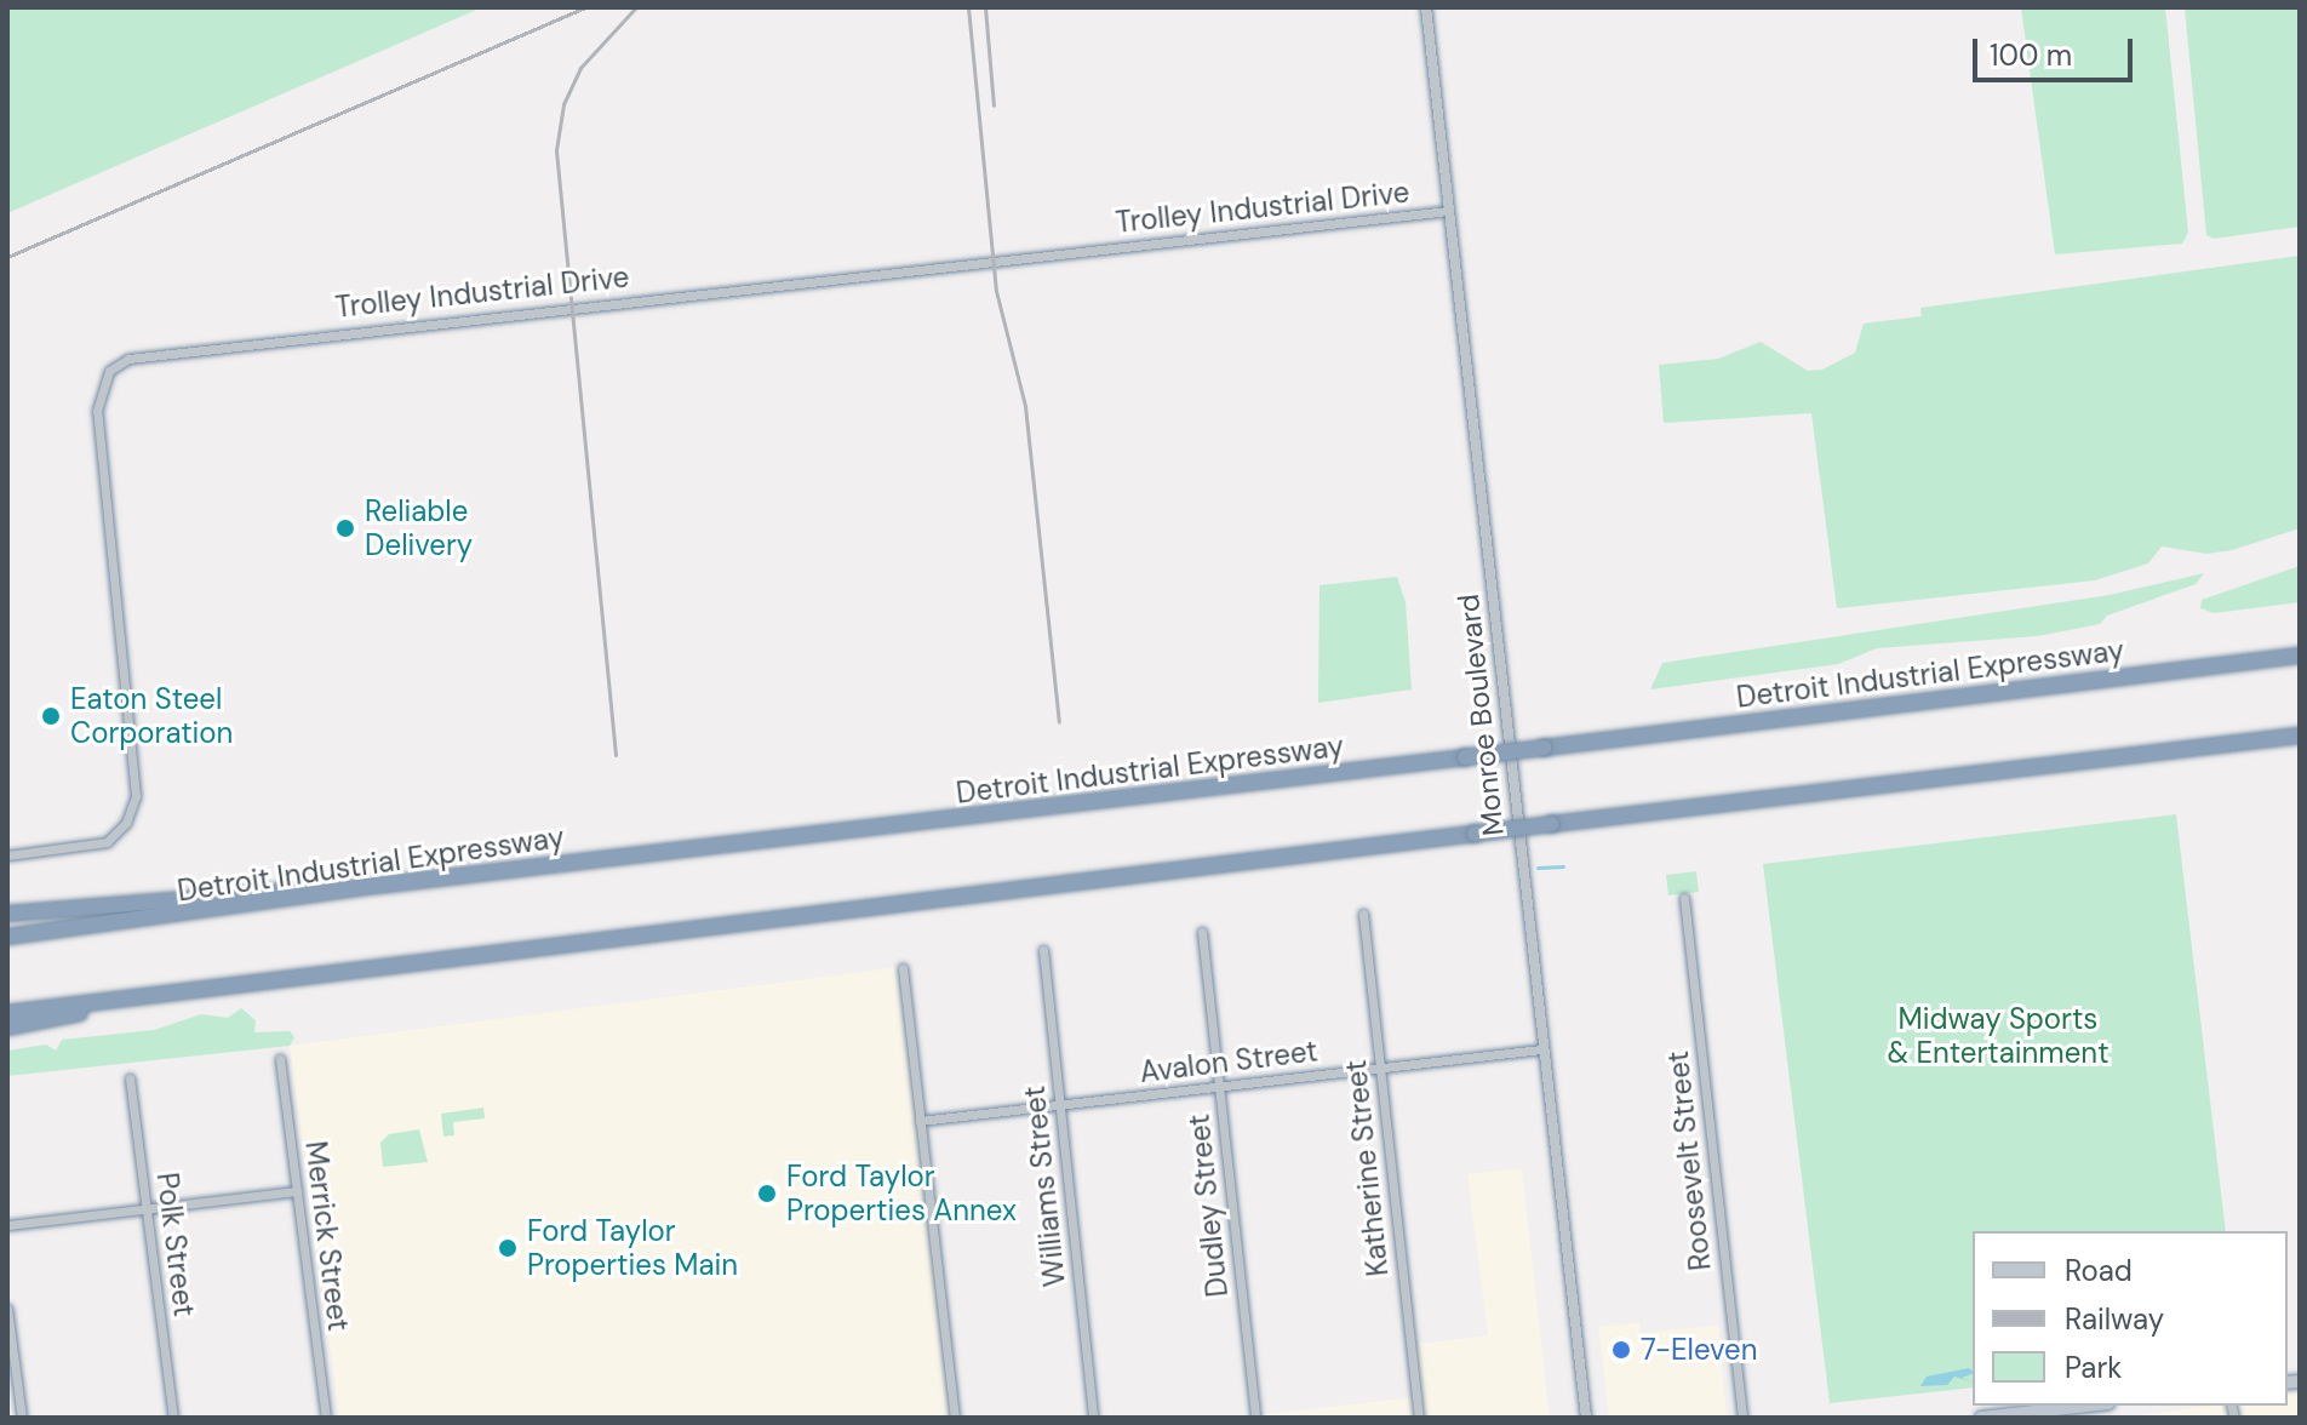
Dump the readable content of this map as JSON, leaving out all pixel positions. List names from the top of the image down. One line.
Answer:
{"streets":{"highway":["Detroit Industrial Expressway"],"street":["Trolley Industrial Drive","Monroe Boulevard","Avalon Street","Roosevelt Street","Katherine Street","Williams Street","Dudley Street","Merrick Street","Polk Street"]},"crossings":[["Trolley Industrial Drive","Monroe Boulevard"],["Monroe Boulevard","Avalon Street"],["Avalon Street","Katherine Street"],["Avalon Street","Williams Street"],["Avalon Street","Dudley Street"]],"parks":["Midway Sports & Entertainment"],"places":["Reliable Delivery","Eaton Steel Corporation","Ford Taylor Properties Annex","Ford Taylor Properties Main","7-Eleven"],"legend":["Road","Railway","Park"],"scale_bar":"100 m"}
